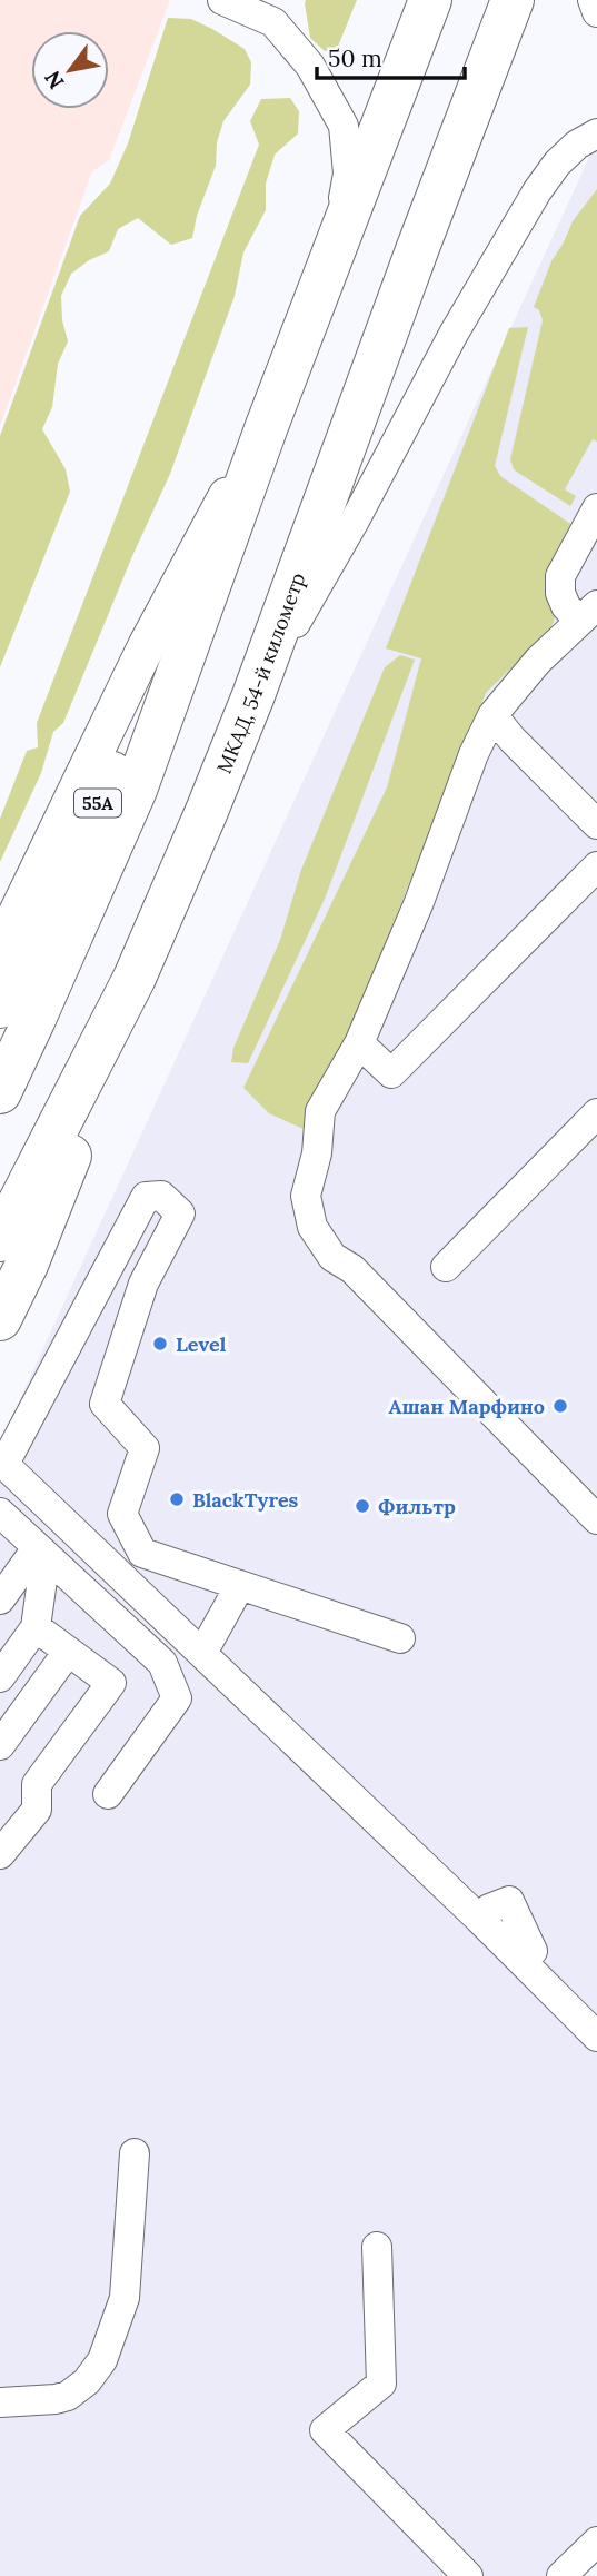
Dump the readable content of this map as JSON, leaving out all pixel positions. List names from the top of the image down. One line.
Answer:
{"streets":{"highway":["МКАД, 54-й километр","55А"]},"places":["Level","Ашан Марфино","BlackTyres","Фильтр"],"scale_bar":"50 m","north":"bottom left"}
